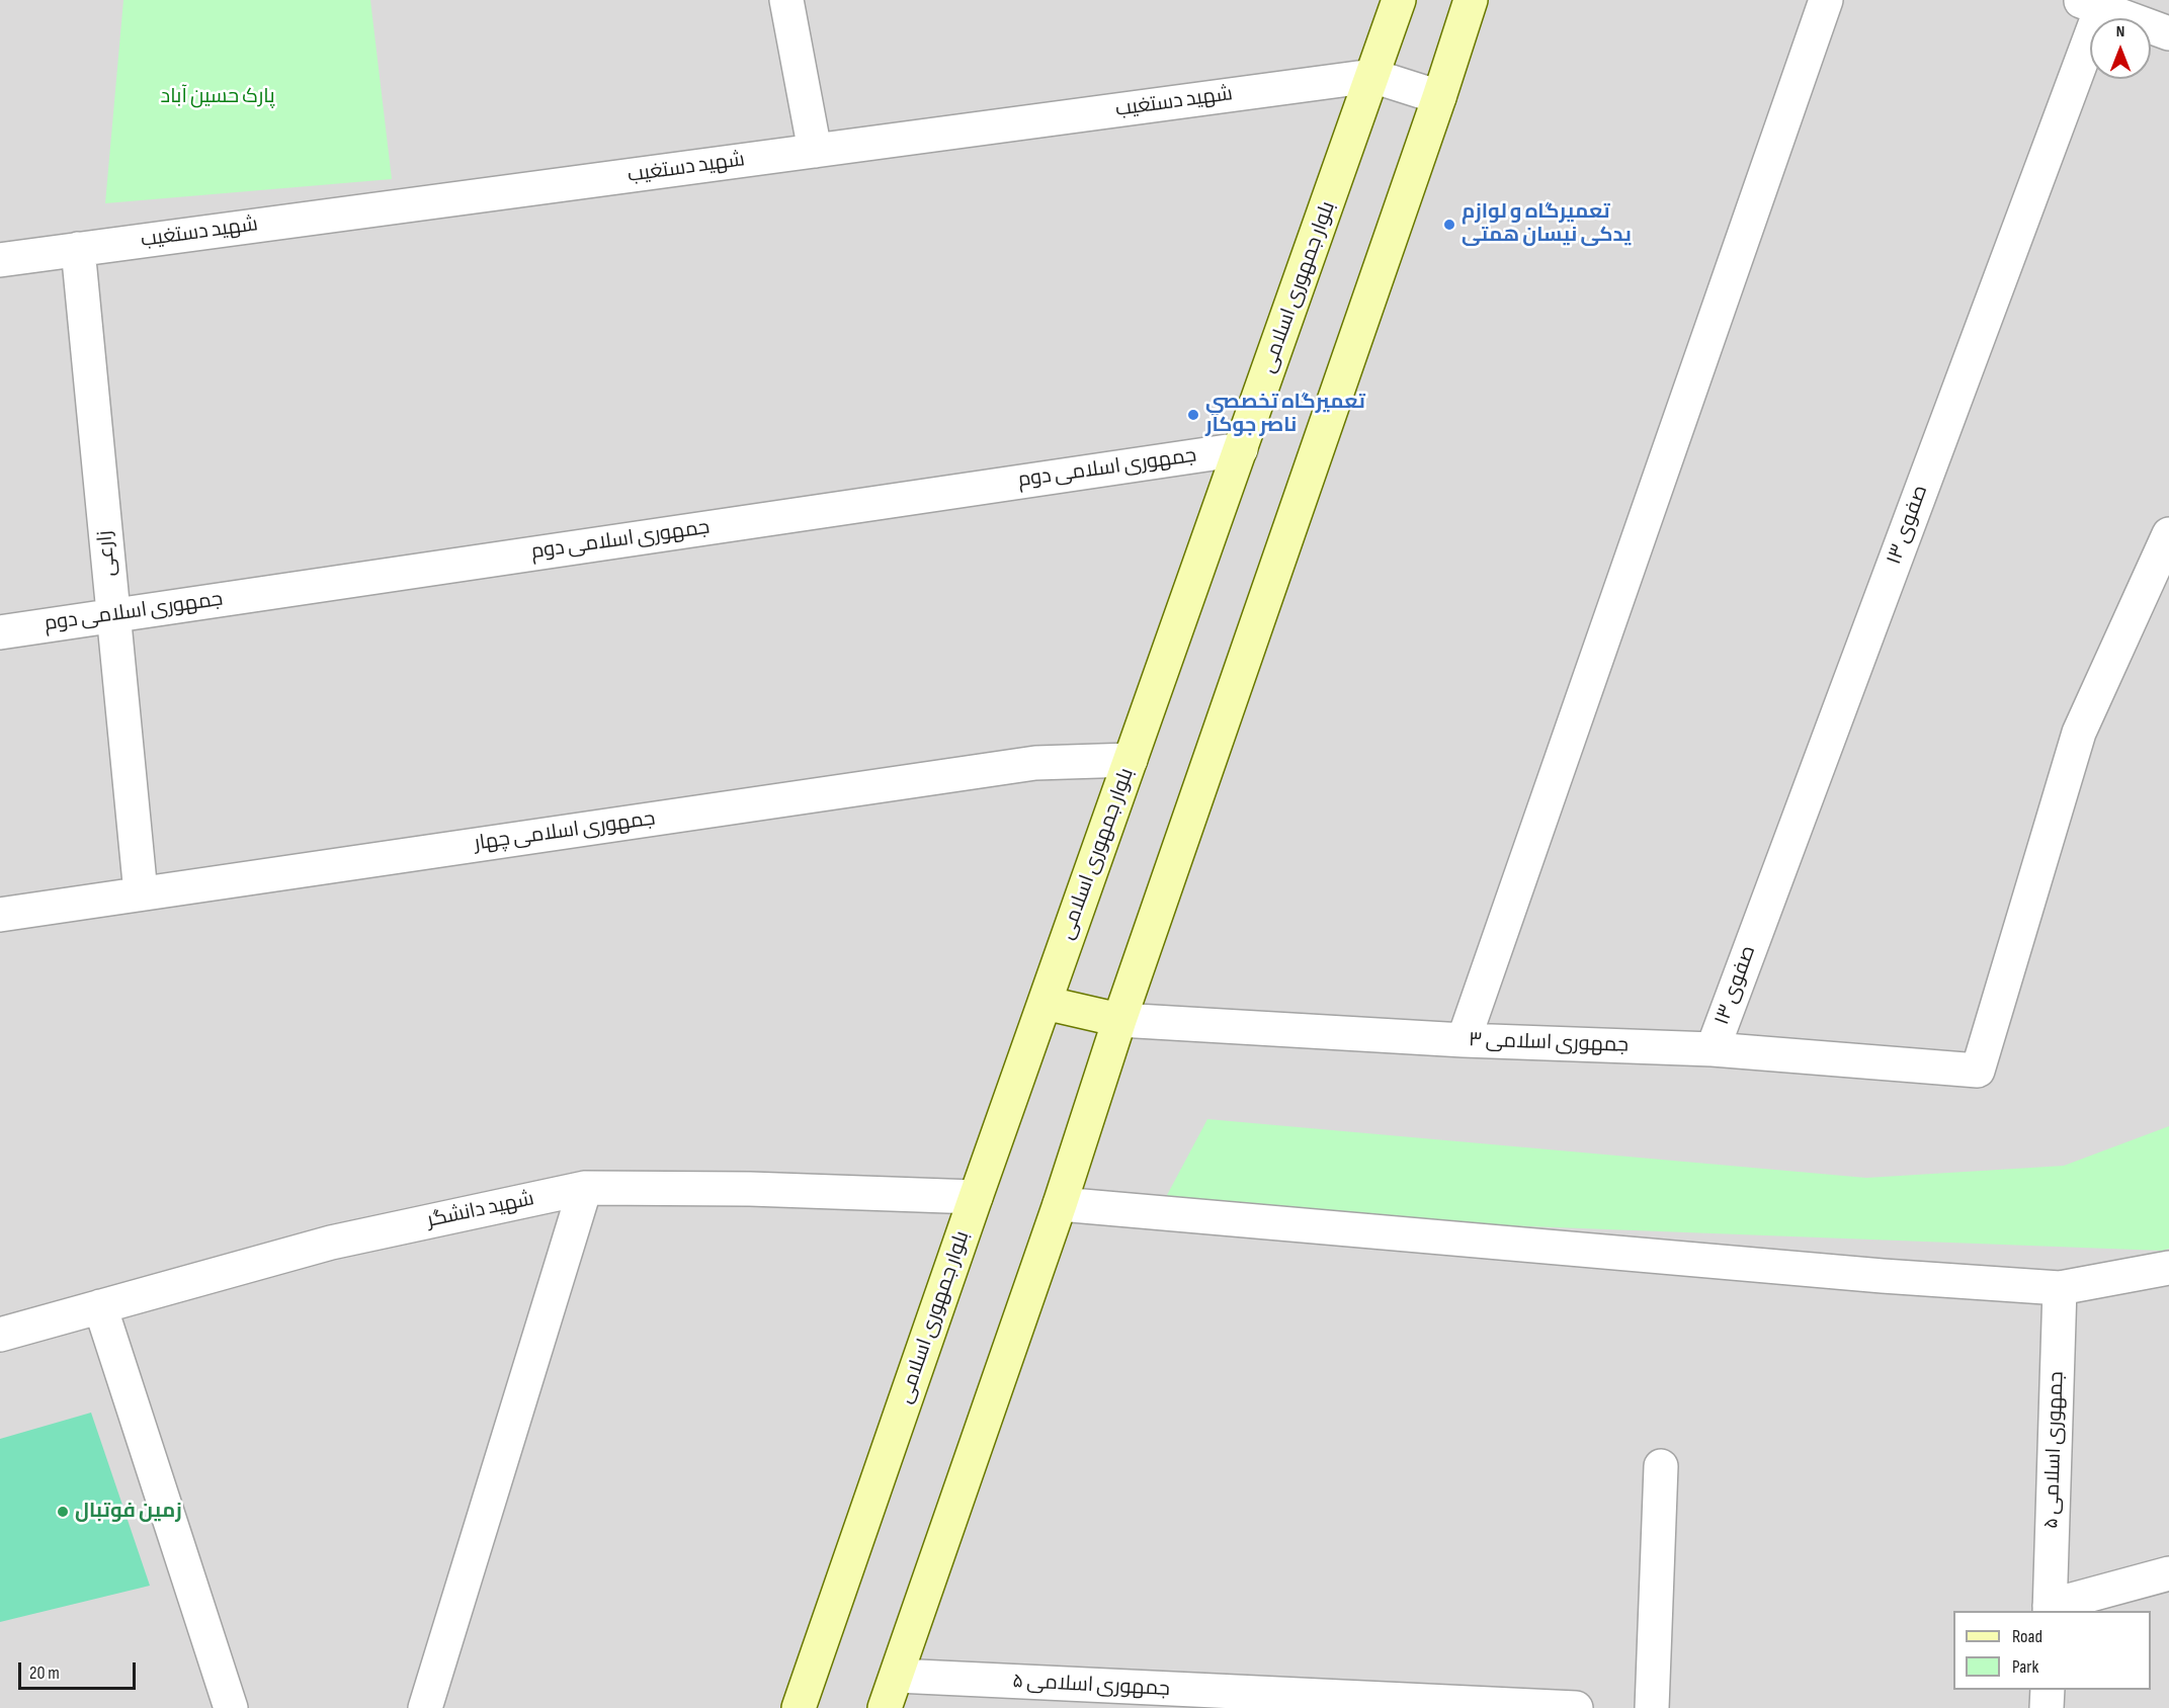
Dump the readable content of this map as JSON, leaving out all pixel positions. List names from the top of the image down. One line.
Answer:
{"streets":{"main road":["بلوار جمهوری اسلامی"],"street":["شهید دستغیب","جمهوری اسلامی دوم","صفوی ۱۳","زارعی","جمهوری اسلامی چهار","جمهوری اسلامی ۳","شهید دانشگر","جمهوری اسلامی ۵"]},"crossings":[["شهید دستغیب","بلوار جمهوری اسلامی"],["شهید دستغیب","زارعی"],["بلوار جمهوری اسلامی","جمهوری اسلامی دوم"],["بلوار جمهوری اسلامی","جمهوری اسلامی چهار"],["بلوار جمهوری اسلامی","شهید دانشگر"],["جمهوری اسلامی دوم","زارعی"],["صفوی ۱۳","جمهوری اسلامی ۳"],["زارعی","جمهوری اسلامی چهار"]],"parks":["پارک حسین آباد"],"places":["تعمیرگاه و لوازم یدکی نیسان همتی","تعميرگاه تخصصي ناصر جوكار","زمین فوتبال"],"legend":["Road","Park"],"scale_bar":"20 m","north":"top"}
